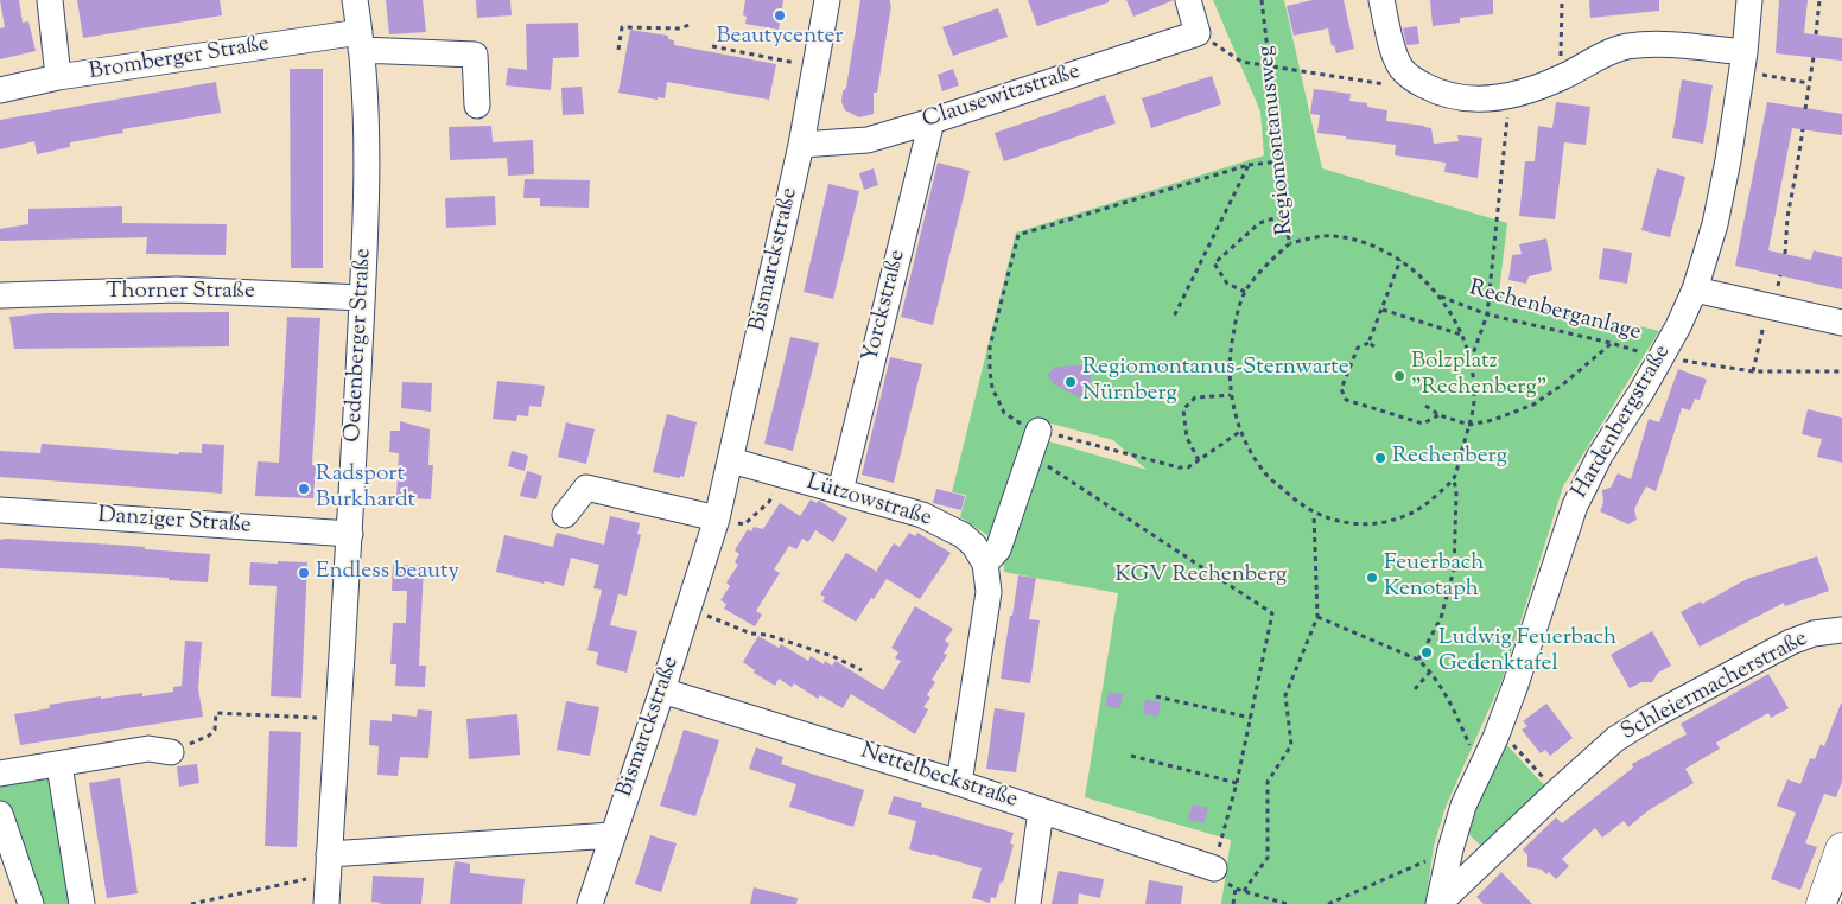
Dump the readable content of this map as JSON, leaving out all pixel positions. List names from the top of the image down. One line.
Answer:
{"streets":{"street":["Bromberger Straße","Clausewitzstraße","Bismarckstraße","Thorner Straße","Yorckstraße","Oedenberger Straße","Hardenbergstraße","Lützowstraße","Danziger Straße","Schleiermacherstraße","Nettelbeckstraße"],"path":["Regiomontanusweg","Rechenberganlage"]},"crossings":[["Bromberger Straße","Oedenberger Straße"],["Clausewitzstraße","Bismarckstraße"],["Clausewitzstraße","Yorckstraße"],["Bismarckstraße","Lützowstraße"],["Bismarckstraße","Nettelbeckstraße"],["Thorner Straße","Oedenberger Straße"],["Yorckstraße","Lützowstraße"],["Rechenberganlage","Hardenbergstraße"],["Oedenberger Straße","Danziger Straße"],["Hardenbergstraße","Schleiermacherstraße"],["Lützowstraße","Nettelbeckstraße"]],"parks":["KGV Rechenberg"],"places":["Beautycenter","Bolzplatz \"Rechenberg\"","Regiomontanus-Sternwarte Nürnberg","Rechenberg","Radsport Burkhardt","Endless beauty","Feuerbach Kenotaph","Ludwig Feuerbach Gedenktafel"]}
